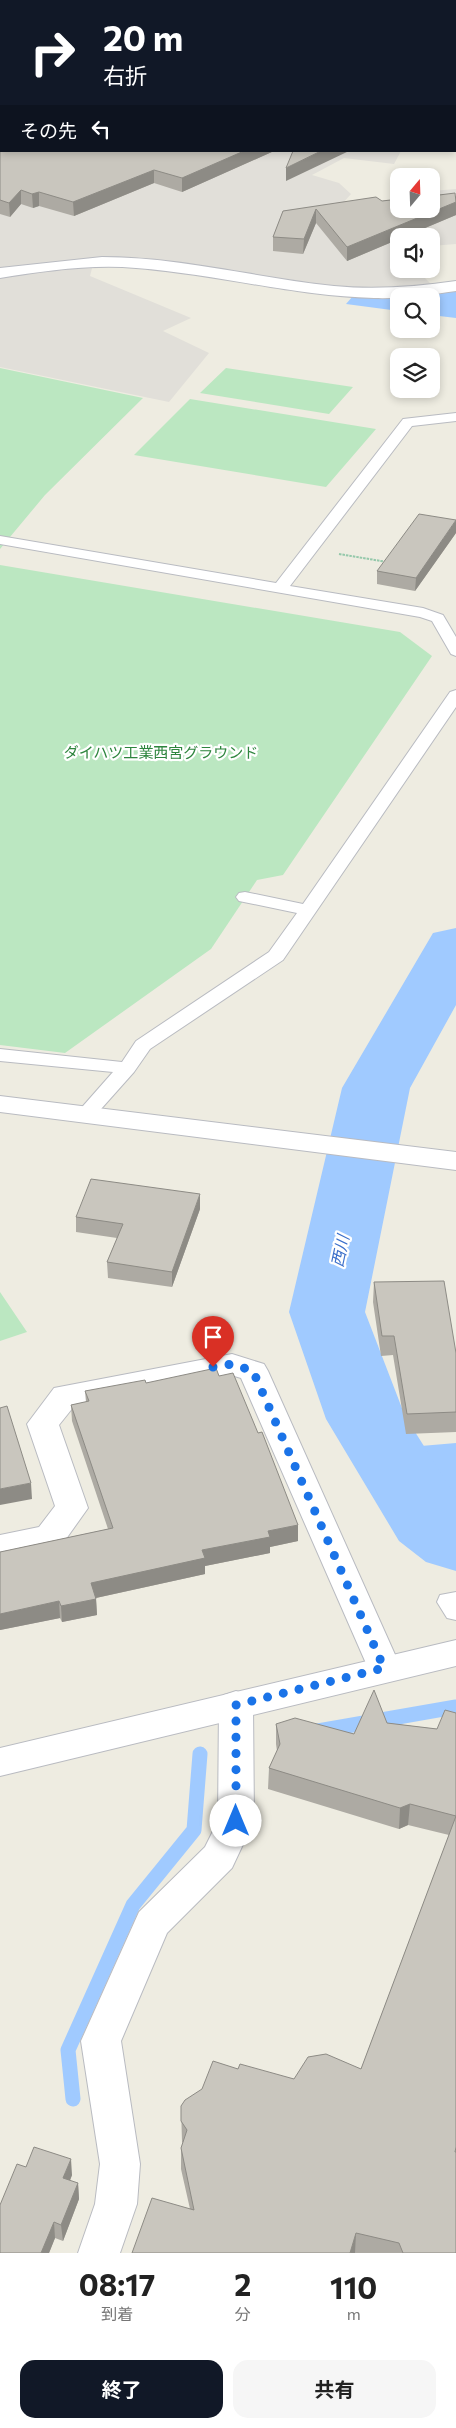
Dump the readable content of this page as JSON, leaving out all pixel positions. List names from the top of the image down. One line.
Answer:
{"water":["西川"],"parks":["ダイハツ工業西宮グラウンド"],"north":"top","page":{"turn":["20 m","右折"],"then":"その先","eta":["08:17","到着","2","分","110","m"],"buttons":["終了","共有"]}}
